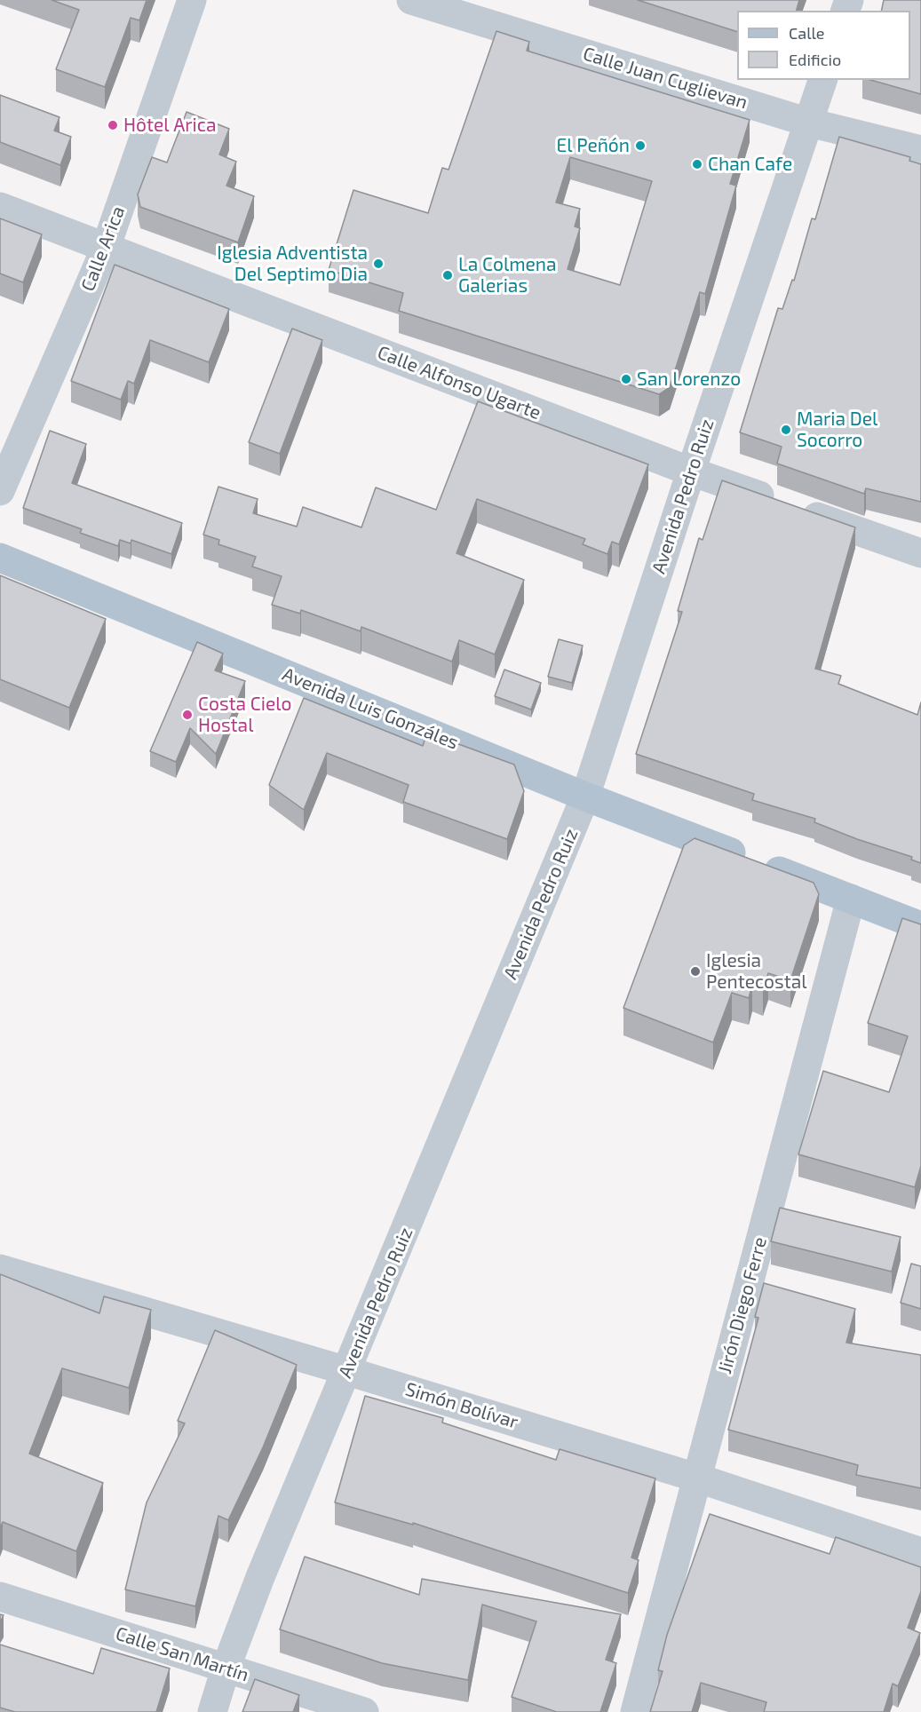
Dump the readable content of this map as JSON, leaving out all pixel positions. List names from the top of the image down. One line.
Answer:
{"streets":{"main road":["Avenida Luis Gonzáles"],"street":["Calle Juan Cuglievan","Calle Arica","Calle Alfonso Ugarte","Avenida Pedro Ruiz","Jirón Diego Ferre","Simón Bolívar","Calle San Martín"]},"crossings":[["Calle Juan Cuglievan","Avenida Pedro Ruiz"],["Calle Arica","Calle Alfonso Ugarte"],["Calle Alfonso Ugarte","Avenida Pedro Ruiz"],["Avenida Pedro Ruiz","Avenida Luis Gonzáles"],["Avenida Pedro Ruiz","Simón Bolívar"],["Avenida Pedro Ruiz","Calle San Martín"],["Avenida Luis Gonzáles","Jirón Diego Ferre"],["Jirón Diego Ferre","Simón Bolívar"]],"places":["Hôtel Arica","El Peñón","Chan Cafe","Iglesia Adventista Del Septimo Dia","La Colmena Galerias","San Lorenzo","Maria Del Socorro","Costa Cielo Hostal","Iglesia Pentecostal"],"legend":["Calle","Edificio"]}
